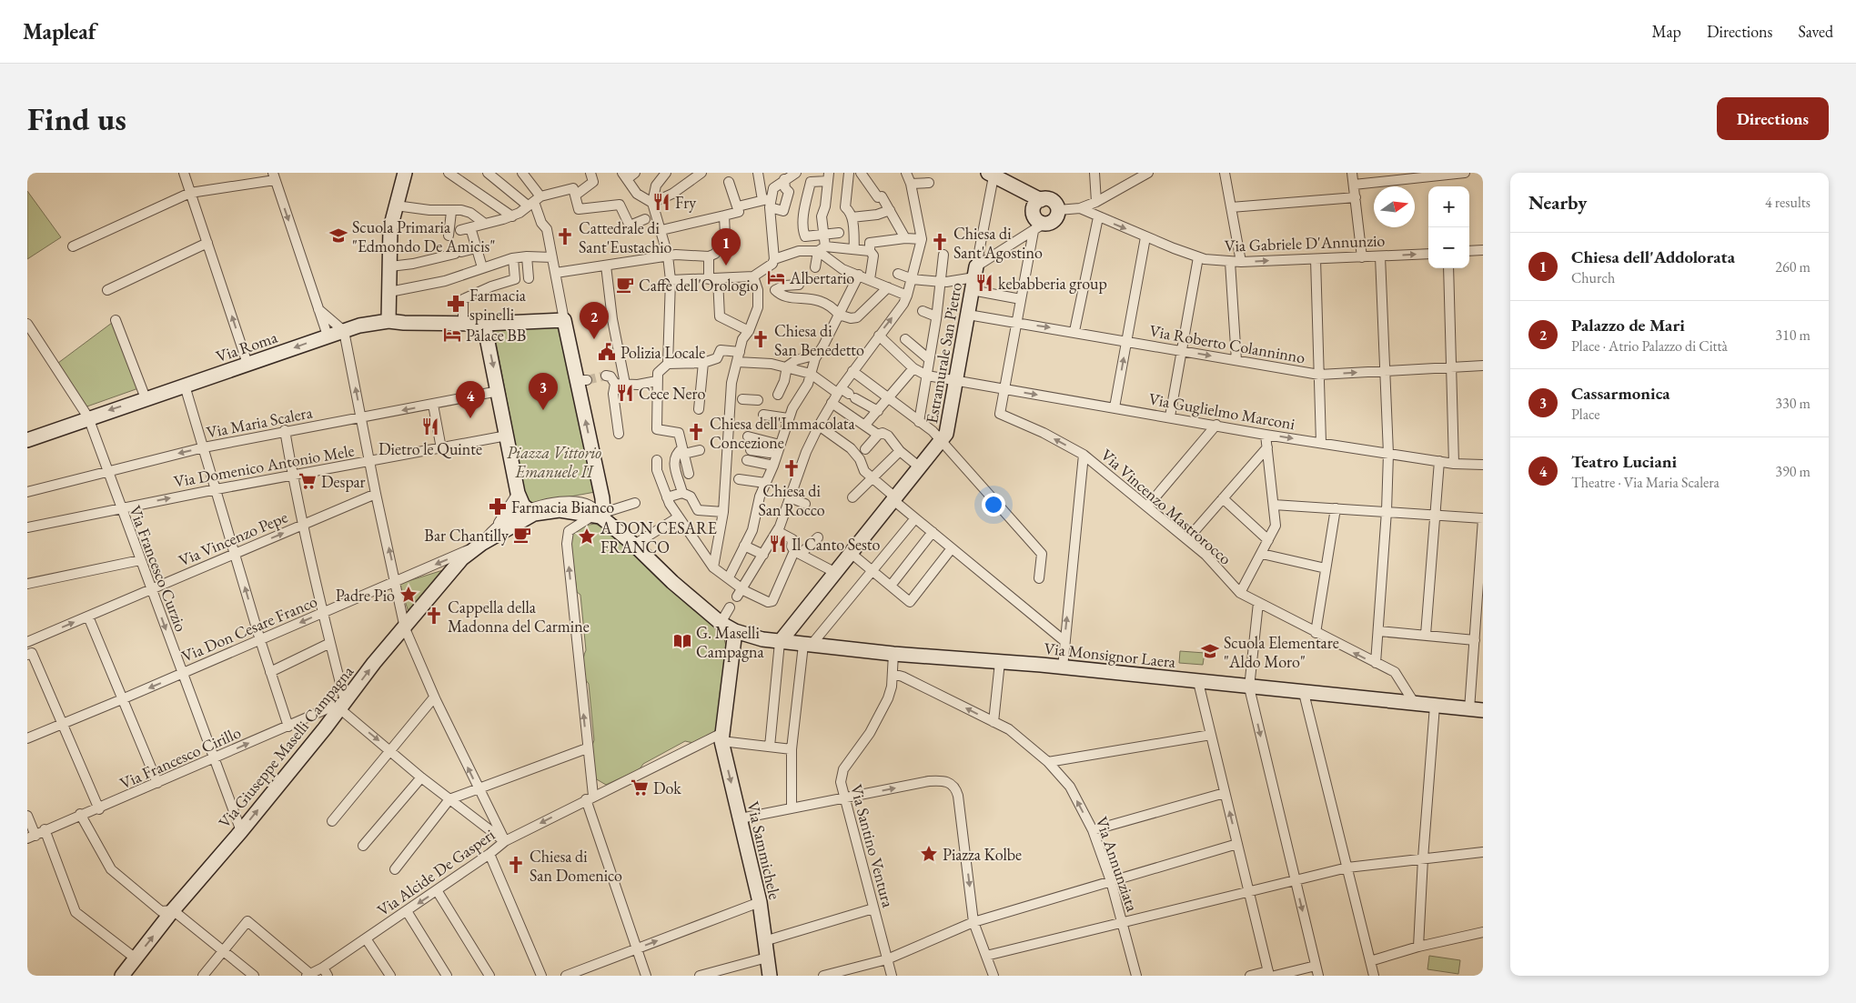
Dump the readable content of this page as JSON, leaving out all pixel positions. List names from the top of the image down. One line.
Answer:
{"streets":{"street":["Via Gabriele D'Annunzio","Via Roberto Colanninno","Via Roma","Estramurale San Pietro","Via Guglielmo Marconi","Via Maria Scalera","Via Domenico Antonio Mele","Via Vincenzo Mastrorocco","Via Vincenzo Pepe","Via Francesco Curzio","Via Don Cesare Franco","Via Monsignor Laera","Via Giuseppe Maselli Campagna","Via Francesco Cirillo","Via Santino Ventura","Via Sammichele","Via Annunziata","Via Alcide De Gasperi"]},"crossings":[["Via Roberto Colanninno","Estramurale San Pietro"],["Via Roma","Via Francesco Curzio"],["Estramurale San Pietro","Via Guglielmo Marconi"],["Estramurale San Pietro","Via Monsignor Laera"],["Via Guglielmo Marconi","Via Vincenzo Mastrorocco"],["Via Maria Scalera","Via Francesco Curzio"],["Via Domenico Antonio Mele","Via Francesco Curzio"],["Via Vincenzo Mastrorocco","Via Monsignor Laera"],["Via Vincenzo Pepe","Via Francesco Curzio"],["Via Francesco Curzio","Via Don Cesare Franco"],["Via Francesco Curzio","Via Giuseppe Maselli Campagna"],["Via Francesco Curzio","Via Francesco Cirillo"],["Via Don Cesare Franco","Via Giuseppe Maselli Campagna"],["Via Monsignor Laera","Via Giuseppe Maselli Campagna"],["Via Monsignor Laera","Via Santino Ventura"],["Via Giuseppe Maselli Campagna","Via Francesco Cirillo"],["Via Santino Ventura","Via Annunziata"],["Via Sammichele","Via Alcide De Gasperi"]],"one_way":["Via Maria Scalera","Via Don Cesare Franco","Via Annunziata"],"parks":["Piazza Vittorio Emanuele II"],"places":{"restaurant":["Fry","kebabberia group","Cece Nero","Dietro le Quinte","Il Canto Sesto"],"school or university":["Scuola Primaria \"Edmondo De Amicis\"","Scuola Elementare \"Aldo Moro\""],"church":["Cattedrale di Sant'Eustachio","Chiesa di Sant'Agostino","Chiesa di San Benedetto","Chiesa dell'Immacolata Concezione","Chiesa di San Rocco","Cappella della Madonna del Carmine","Chiesa di San Domenico"],"hotel":["Albertario","Palace BB"],"cafe":["Caffè dell'Orologio","Bar Chantilly"],"pharmacy":["Farmacia spinelli","Farmacia Bianco"],"public building":["Polizia Locale"],"supermarket":["Despar","Dok"],"place":["A DON CESARE FRANCO","Padre Pio","Piazza Kolbe"],"library":["G. Maselli Campagna"]},"north":"right","page":{"header":"Mapleaf","nav":["Map","Directions","Saved"],"buttons":"Directions","title":"Find us","heading":["Nearby","4 results"],"map_buttons":["+","−"],"pins":["1","2","3","4"],"list":[{"mark":"1","name":"Chiesa dell'Addolorata","note":"Church","value":"260 m"},{"mark":"2","name":"Palazzo de Mari","note":"Place · Atrio Palazzo di Città","value":"310 m"},{"mark":"3","name":"Cassarmonica","note":"Place","value":"330 m"},{"mark":"4","name":"Teatro Luciani","note":"Theatre · Via Maria Scalera","value":"390 m"}]}}
